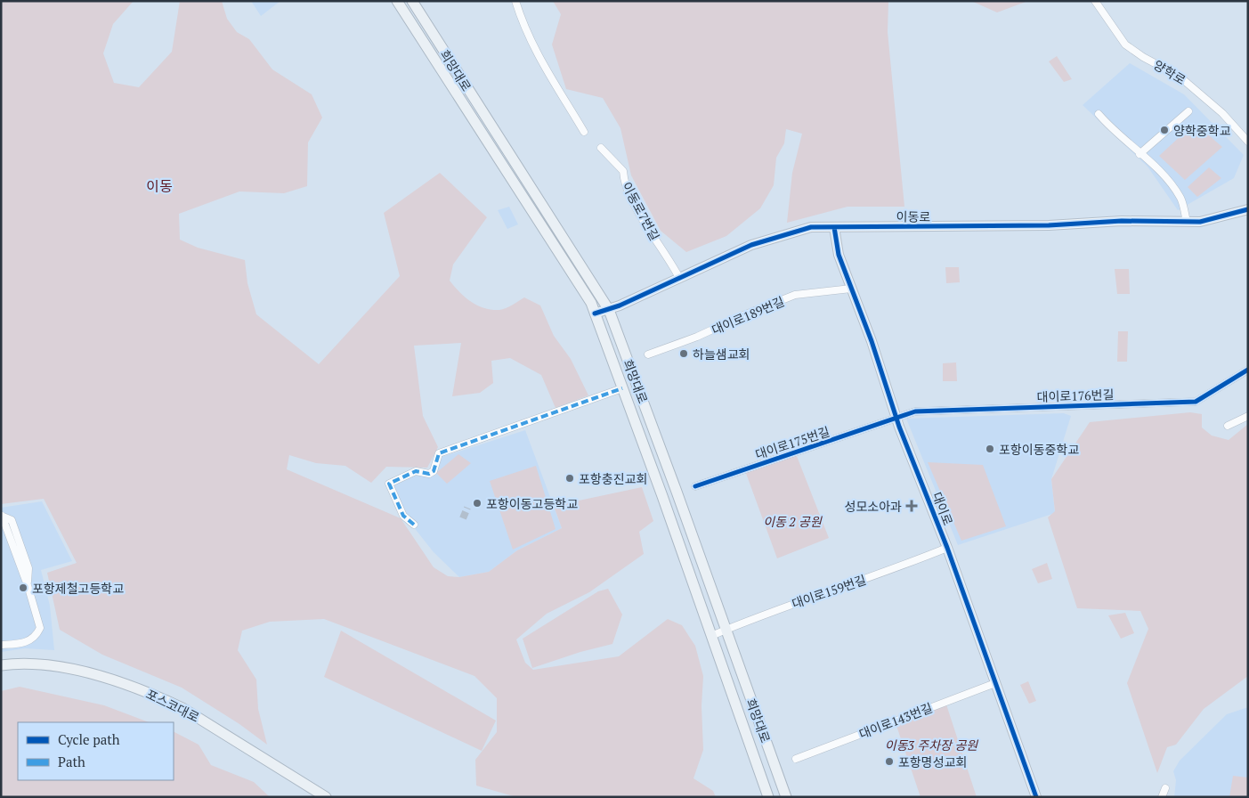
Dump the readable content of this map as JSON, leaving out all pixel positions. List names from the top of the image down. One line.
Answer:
{"streets":{"main road":["희망대로","포스코대로"],"street":["양학로","이동로7번길","이동로","대이로189번길","대이로176번길","대이로175번길","대이로","대이로159번길","대이로143번길"]},"crossings":[["희망대로","이동로"],["희망대로","대이로159번길"],["이동로7번길","이동로"],["이동로","대이로"],["대이로189번길","대이로"],["대이로176번길","대이로175번길"],["대이로176번길","대이로"],["대이로175번길","대이로"],["대이로","대이로159번길"],["대이로","대이로143번길"]],"districts":["이동"],"parks":["이동 2 공원","이동3 주차장 공원"],"places":{"other":["양학중학교","하늘샘교회","포항이동중학교","포항충진교회","포항이동고등학교","포항제철고등학교","포항명성교회"],"health":["성모소아과"]},"legend":["Cycle path","Path"]}
